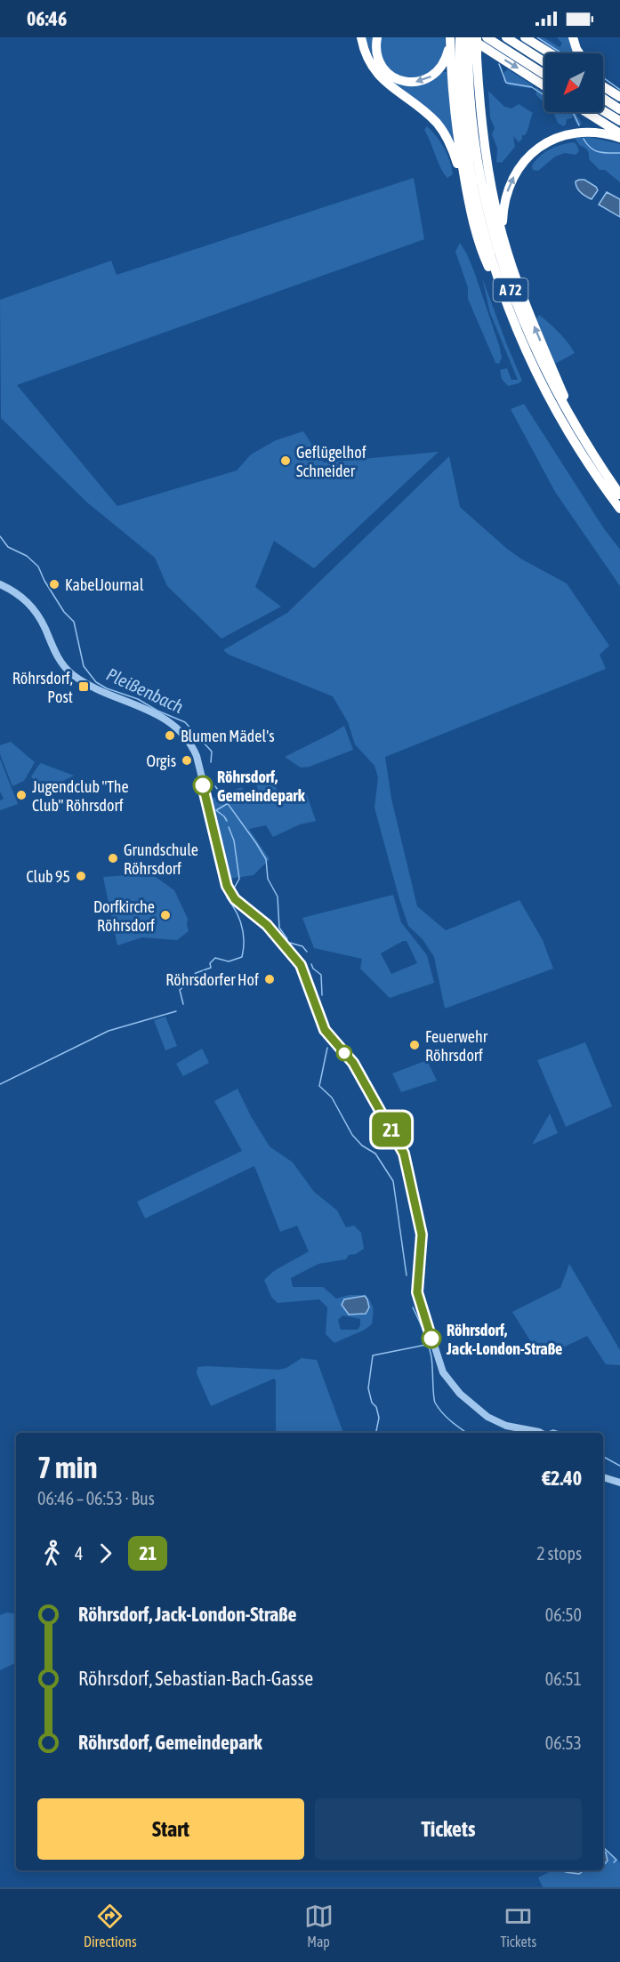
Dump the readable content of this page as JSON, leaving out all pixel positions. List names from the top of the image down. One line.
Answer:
{"streets":{"highway":["A 72"]},"water":["Pleißenbach"],"places":{"other":["Geflügelhof Schneider","KabelJournal","Blumen Mädel's","Orgis","Röhrsdorf, Gemeindepark","Jugendclub \"The Club\" Röhrsdorf","Grundschule Röhrsdorf","Club 95","Dorfkirche Röhrsdorf","Röhrsdorfer Hof","Feuerwehr Röhrsdorf","Röhrsdorf, Jack-London-Straße"],"transit":["Röhrsdorf, Post"]},"lines":["bus line 21"],"north":"bottom left","page":{"status":"06:46","on_map":"21","heading":["7 min","06:46 – 06:53 · Bus","€2.40"],"legs":["4","21","2 stops"],"list":[{"name":"Röhrsdorf, Jack-London-Straße","value":"06:50"},{"name":"Röhrsdorf, Sebastian-Bach-Gasse","value":"06:51"},{"name":"Röhrsdorf, Gemeindepark","value":"06:53"}],"buttons":["Start","Tickets"],"tabs":["Directions","Map","Tickets"]}}
